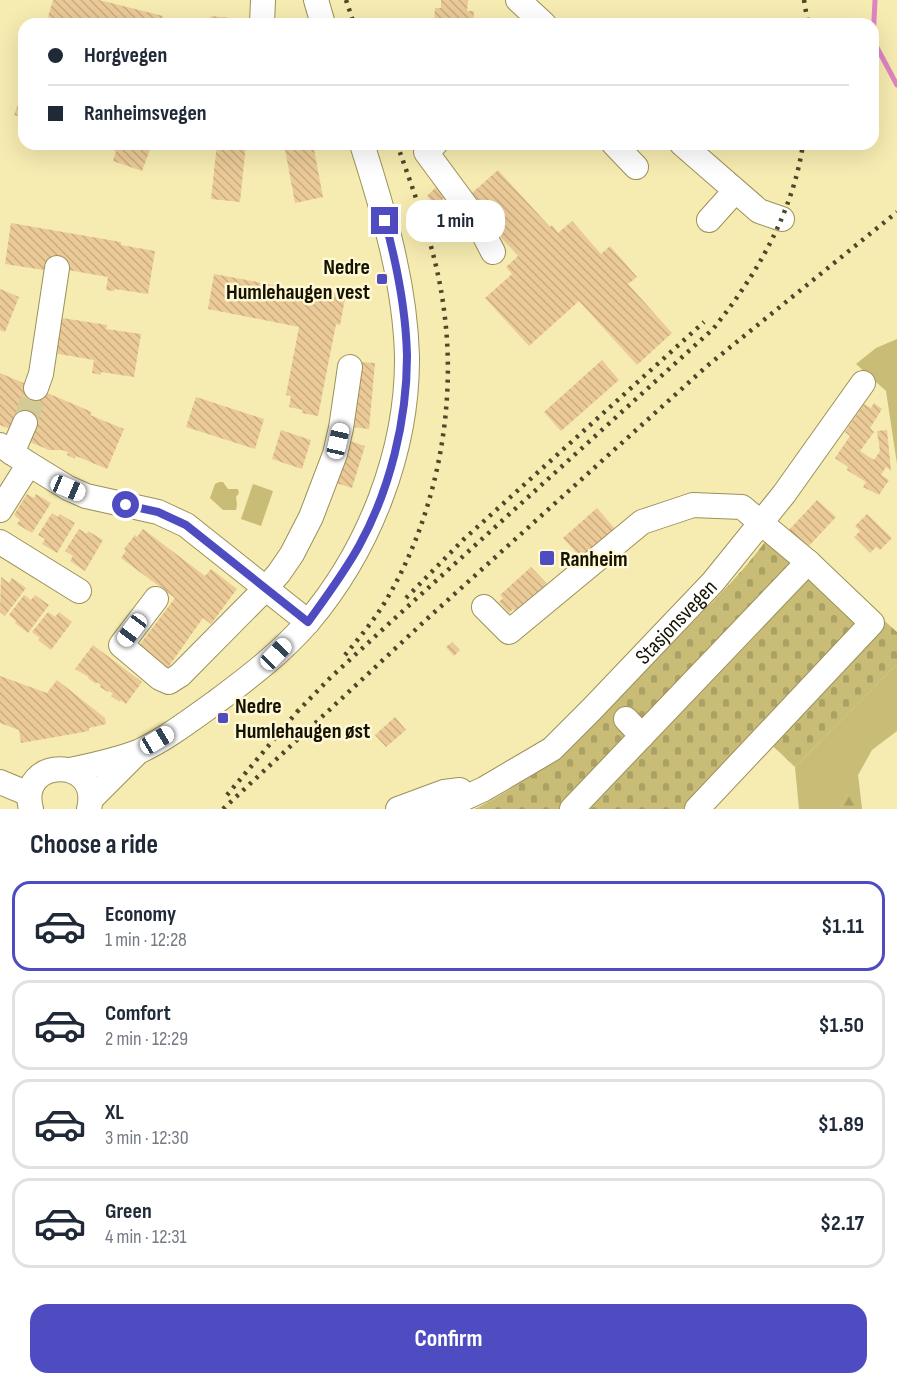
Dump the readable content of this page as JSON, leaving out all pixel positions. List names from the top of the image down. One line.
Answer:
{"streets":{"street":["Stasjonsvegen"]},"places":{"transit":["Nedre Humlehaugen vest","Ranheim","Nedre Humlehaugen øst"]},"page":{"banner":["Horgvegen","Ranheimsvegen"],"bubble":"1 min","heading":"Choose a ride","list":[{"name":"Economy","note":"1 min · 12:28","value":"$1.11"},{"name":"Comfort","note":"2 min · 12:29","value":"$1.50"},{"name":"XL","note":"3 min · 12:30","value":"$1.89"},{"name":"Green","note":"4 min · 12:31","value":"$2.17"}],"buttons":"Confirm"}}
